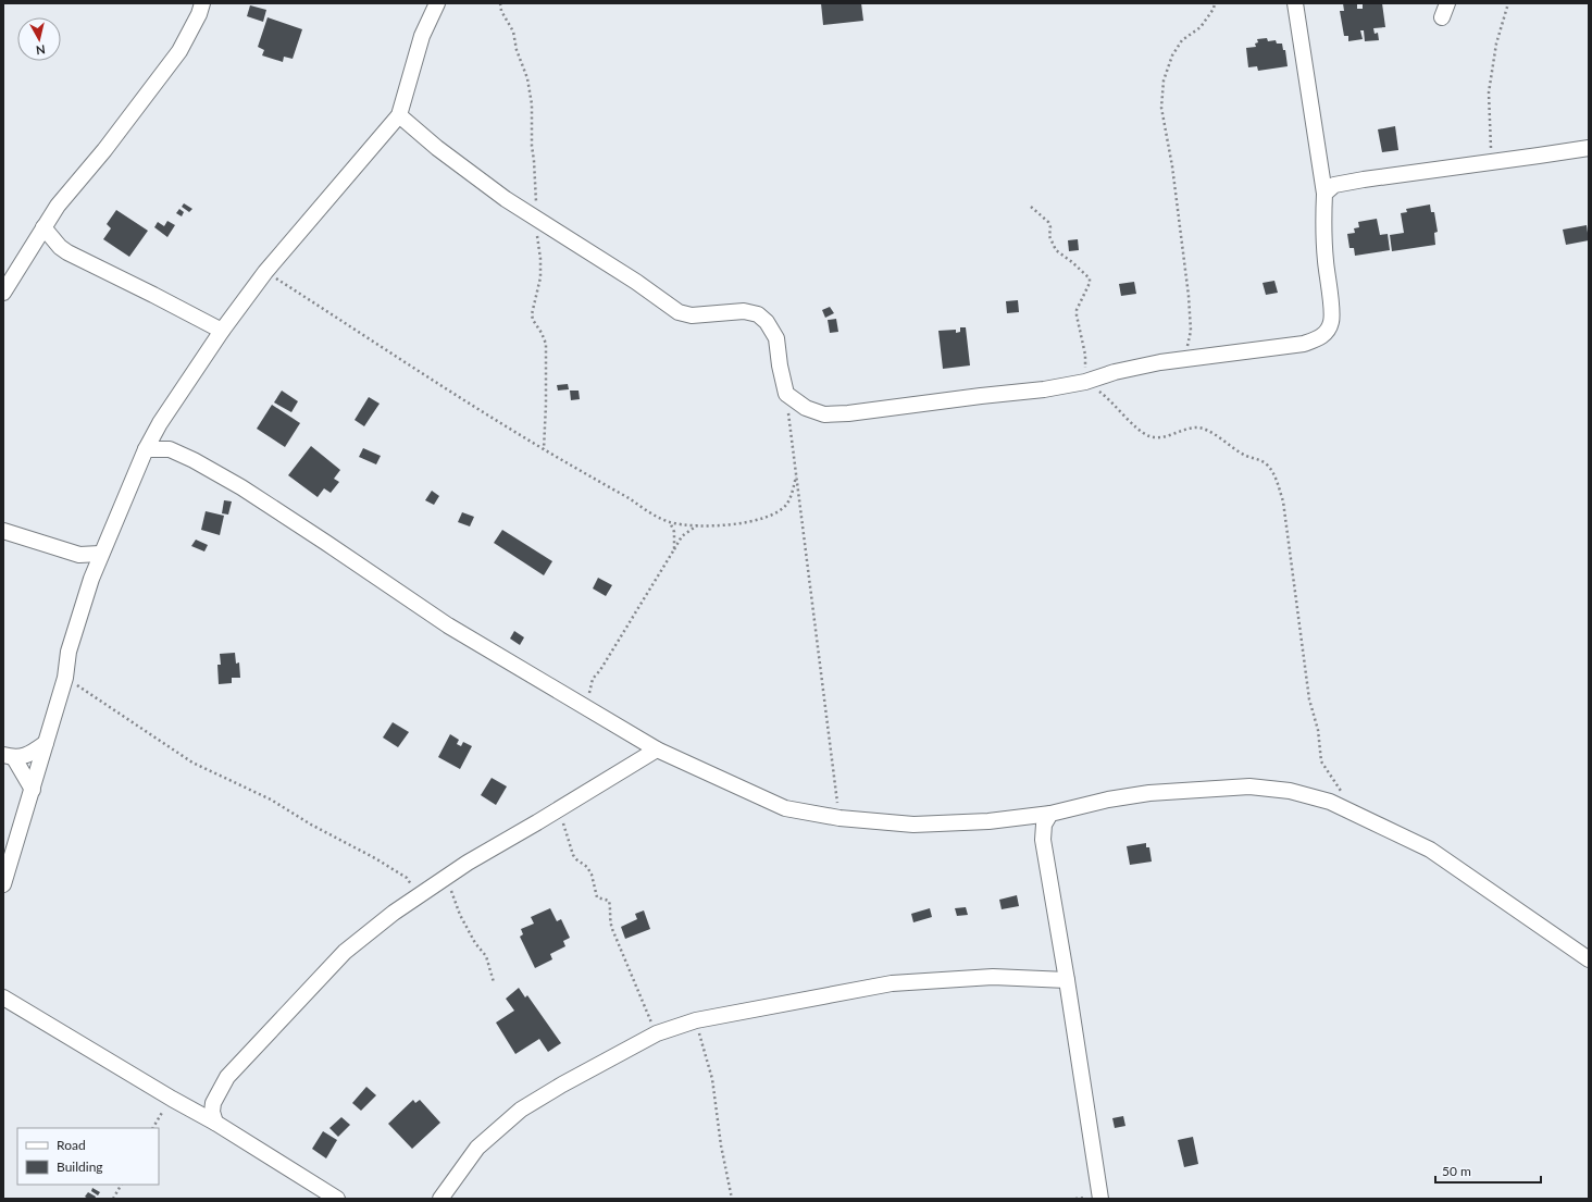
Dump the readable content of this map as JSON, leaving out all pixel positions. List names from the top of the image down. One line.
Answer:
{"legend":["Road","Building"],"scale_bar":"50 m","north":"bottom"}
